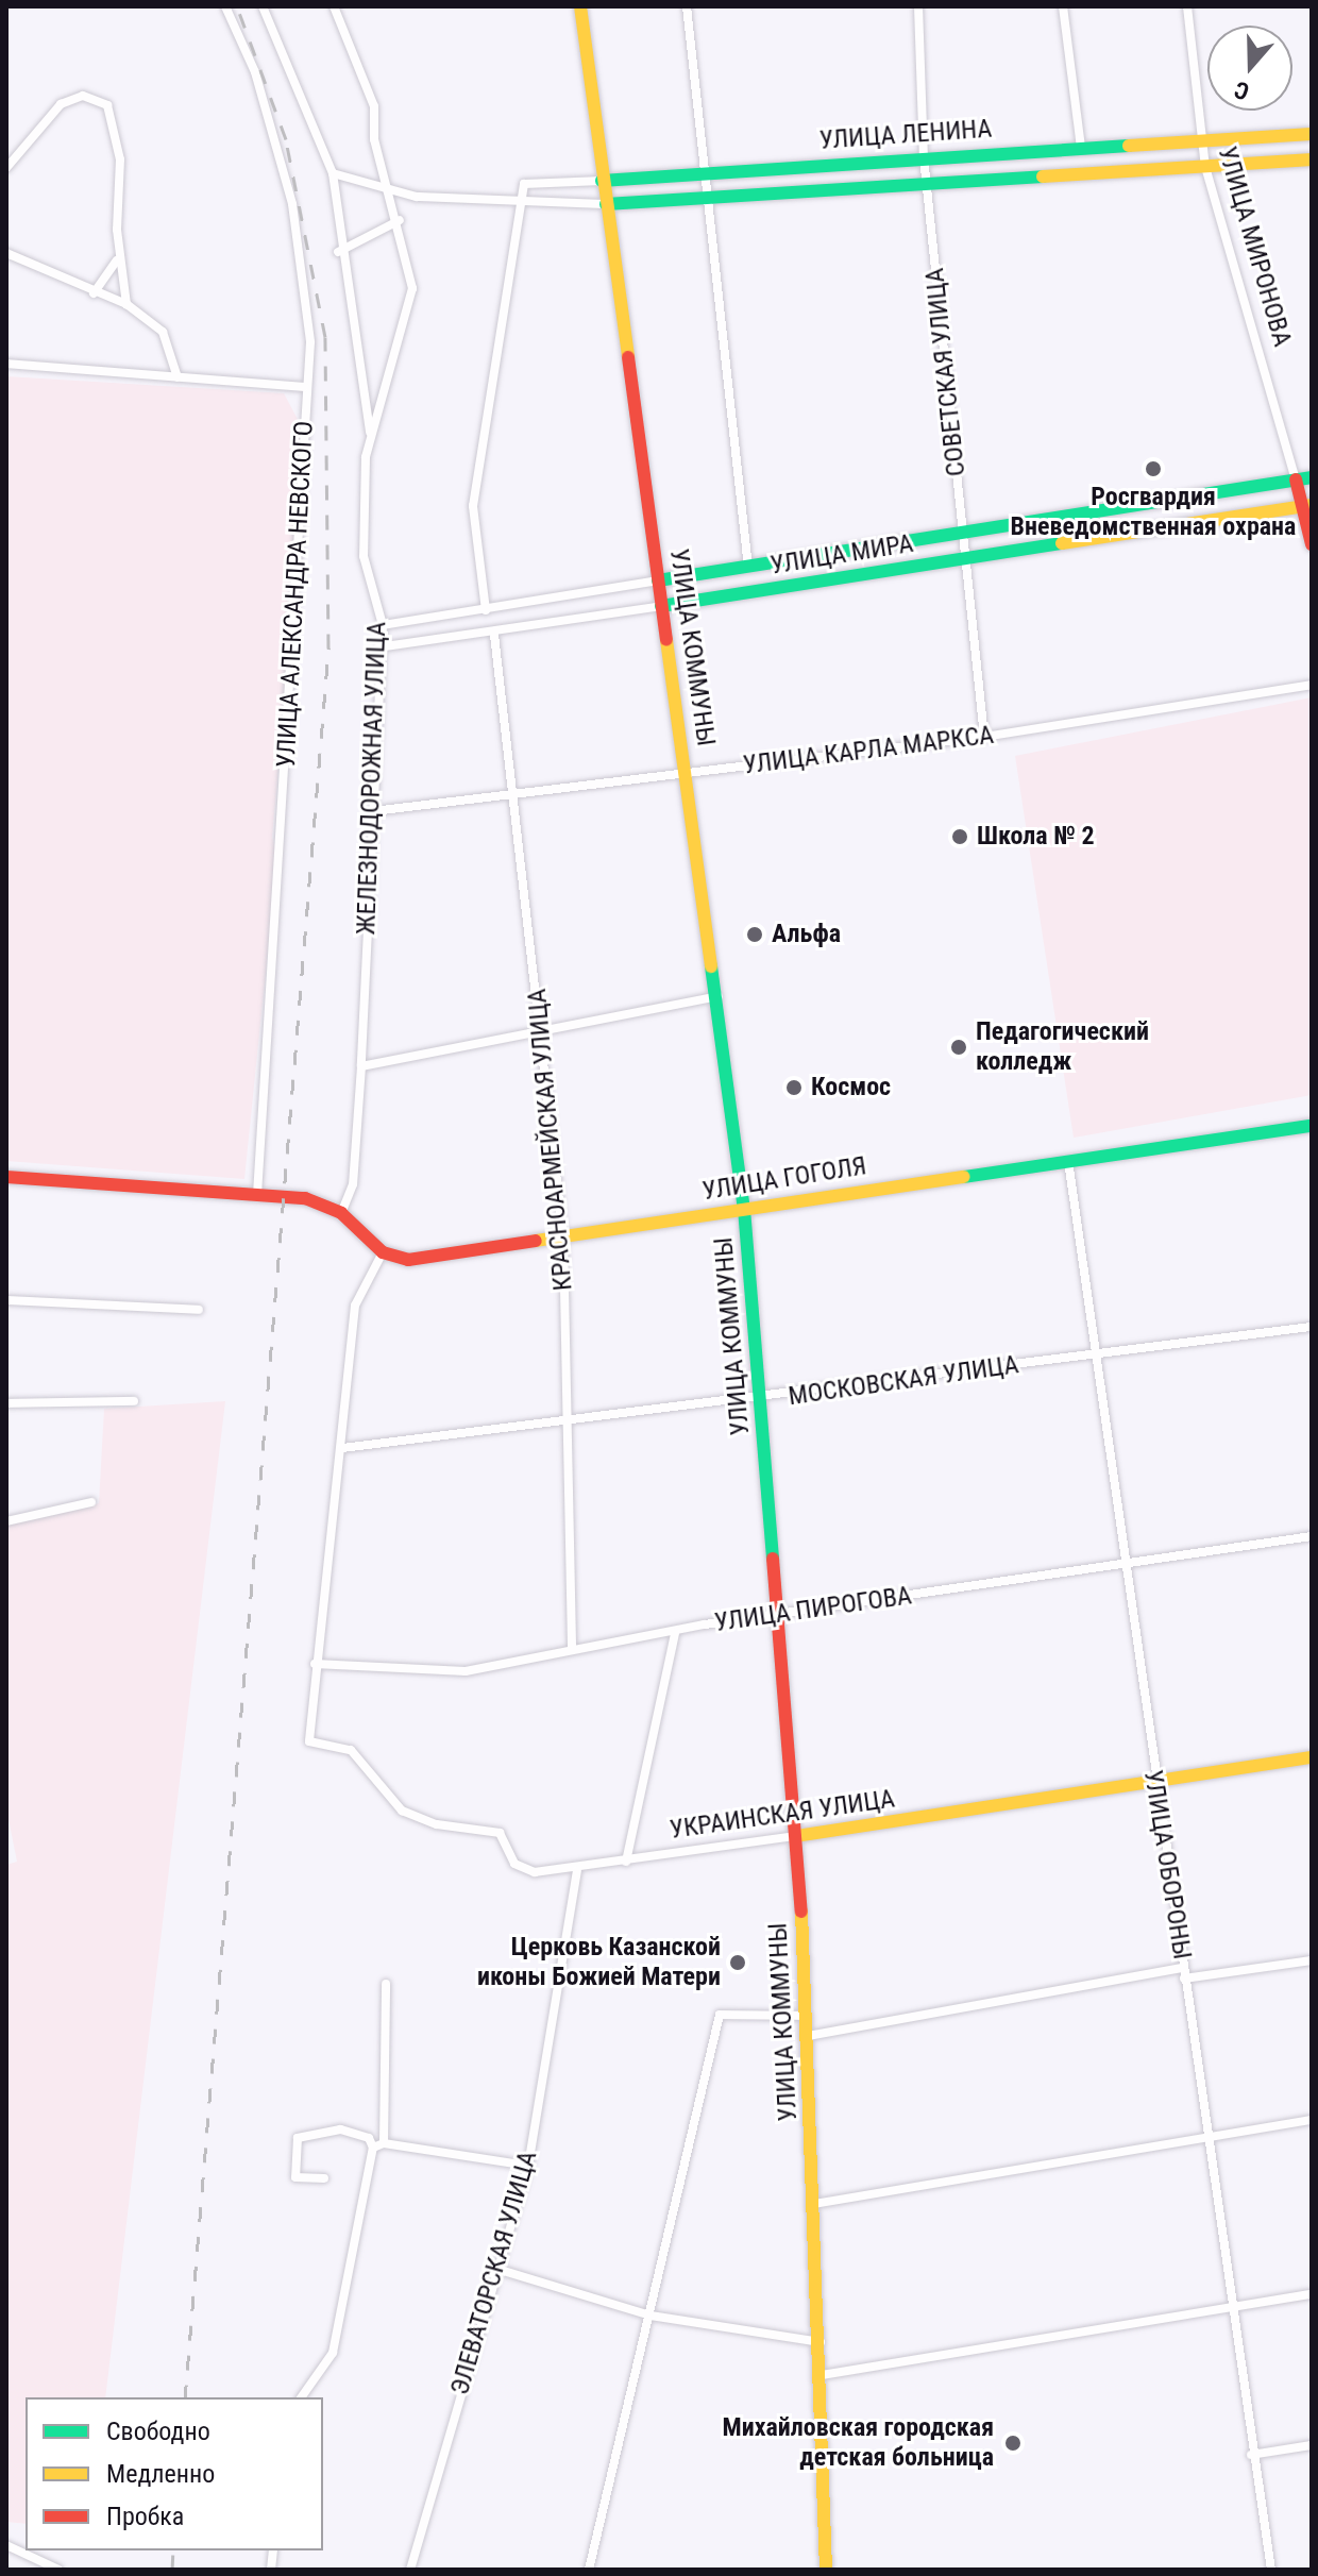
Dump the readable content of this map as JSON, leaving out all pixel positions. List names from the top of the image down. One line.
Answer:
{"streets":{"street":["УЛИЦА ЛЕНИНА","УЛИЦА МИРОНОВА","СОВЕТСКАЯ УЛИЦА","УЛИЦА МИРА","УЛИЦА АЛЕКСАНДРА НЕВСКОГО","УЛИЦА КОММУНЫ","УЛИЦА КАРЛА МАРКСА","ЖЕЛЕЗНОДОРОЖНАЯ УЛИЦА","КРАСНОАРМЕЙСКАЯ УЛИЦА","УЛИЦА ГОГОЛЯ","МОСКОВСКАЯ УЛИЦА","УЛИЦА ПИРОГОВА","УКРАИНСКАЯ УЛИЦА","УЛИЦА ОБОРОНЫ","ЭЛЕВАТОРСКАЯ УЛИЦА"]},"crossings":[["УЛИЦА ЛЕНИНА","УЛИЦА МИРОНОВА"],["УЛИЦА ЛЕНИНА","СОВЕТСКАЯ УЛИЦА"],["УЛИЦА ЛЕНИНА","УЛИЦА КОММУНЫ"],["УЛИЦА ЛЕНИНА","ЖЕЛЕЗНОДОРОЖНАЯ УЛИЦА"],["УЛИЦА МИРОНОВА","УЛИЦА МИРА"],["СОВЕТСКАЯ УЛИЦА","УЛИЦА МИРА"],["СОВЕТСКАЯ УЛИЦА","УЛИЦА КАРЛА МАРКСА"],["УЛИЦА МИРА","УЛИЦА КОММУНЫ"],["УЛИЦА МИРА","ЖЕЛЕЗНОДОРОЖНАЯ УЛИЦА"],["УЛИЦА МИРА","КРАСНОАРМЕЙСКАЯ УЛИЦА"],["УЛИЦА КОММУНЫ","УЛИЦА КАРЛА МАРКСА"],["УЛИЦА КОММУНЫ","УЛИЦА ГОГОЛЯ"],["УЛИЦА КОММУНЫ","МОСКОВСКАЯ УЛИЦА"],["УЛИЦА КОММУНЫ","УЛИЦА ПИРОГОВА"],["УЛИЦА КОММУНЫ","УКРАИНСКАЯ УЛИЦА"],["УЛИЦА КАРЛА МАРКСА","ЖЕЛЕЗНОДОРОЖНАЯ УЛИЦА"],["УЛИЦА КАРЛА МАРКСА","КРАСНОАРМЕЙСКАЯ УЛИЦА"],["КРАСНОАРМЕЙСКАЯ УЛИЦА","УЛИЦА ГОГОЛЯ"],["КРАСНОАРМЕЙСКАЯ УЛИЦА","МОСКОВСКАЯ УЛИЦА"],["КРАСНОАРМЕЙСКАЯ УЛИЦА","УЛИЦА ПИРОГОВА"],["УЛИЦА ГОГОЛЯ","УЛИЦА ОБОРОНЫ"],["МОСКОВСКАЯ УЛИЦА","УЛИЦА ОБОРОНЫ"],["УЛИЦА ПИРОГОВА","УКРАИНСКАЯ УЛИЦА"],["УЛИЦА ПИРОГОВА","УЛИЦА ОБОРОНЫ"],["УКРАИНСКАЯ УЛИЦА","УЛИЦА ОБОРОНЫ"],["УКРАИНСКАЯ УЛИЦА","ЭЛЕВАТОРСКАЯ УЛИЦА"]],"places":["Росгвардия Вневедомственная охрана","Школа № 2","Альфа","Педагогический колледж","Космос","Церковь Казанской иконы Божией Матери","Михайловская городская детская больница"],"legend":["Свободно","Медленно","Пробка"],"north":"bottom"}
